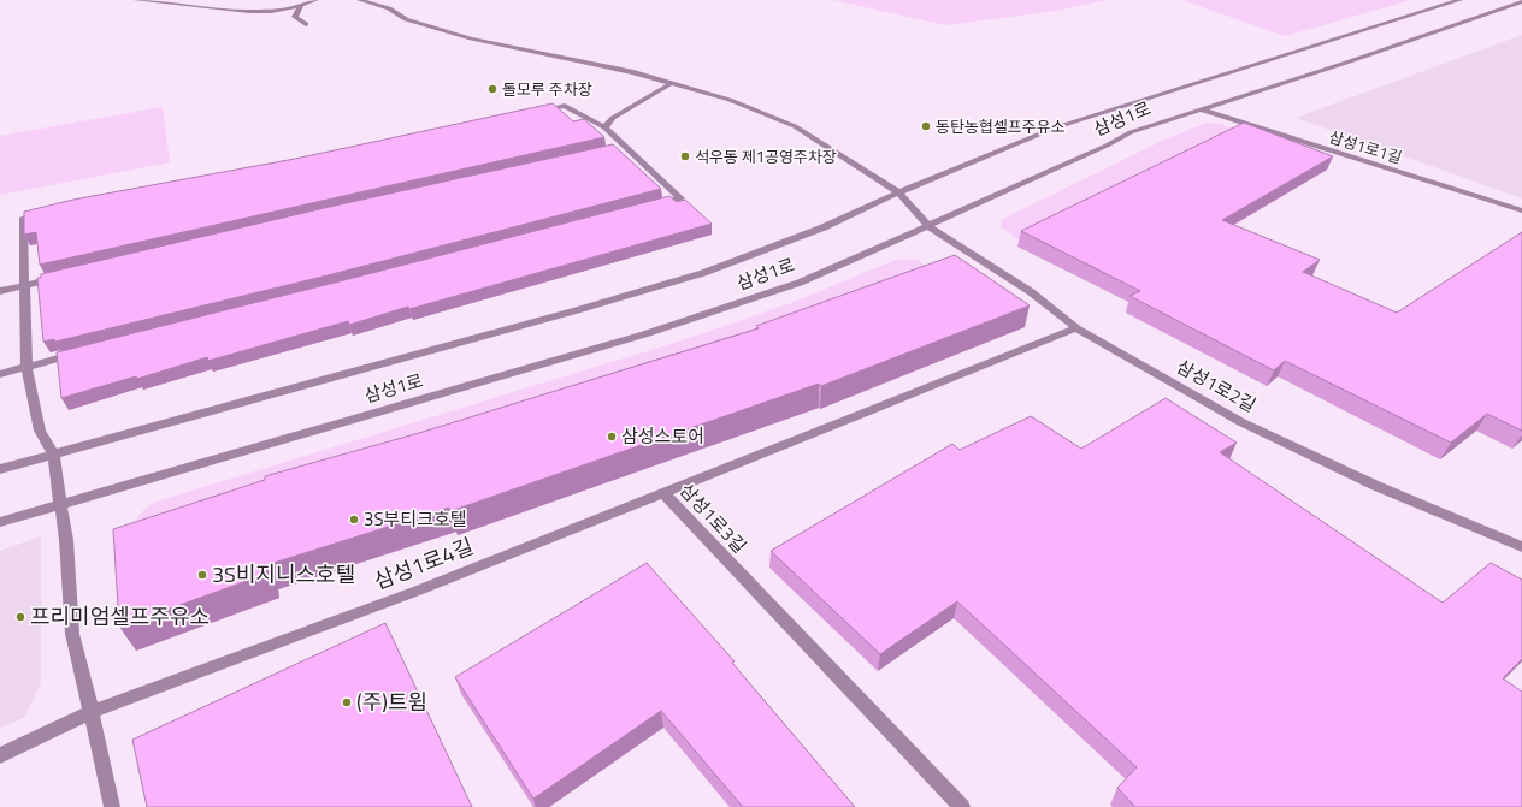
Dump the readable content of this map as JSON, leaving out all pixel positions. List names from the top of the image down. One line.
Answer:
{"streets":{"street":["삼성1로","삼성1로1길","삼성1로2길","삼성1로3길","삼성1로4길"]},"crossings":[["삼성1로","삼성1로1길"],["삼성1로","삼성1로2길"],["삼성1로2길","삼성1로3길"],["삼성1로3길","삼성1로4길"]],"places":["돌모루 주차장","동탄농협셀프주유소","석우동 제1공영주차장","삼성스토어","3S부티크호텔","3S비지니스호텔","프리미엄셀프주유소","(주)트윔"]}
